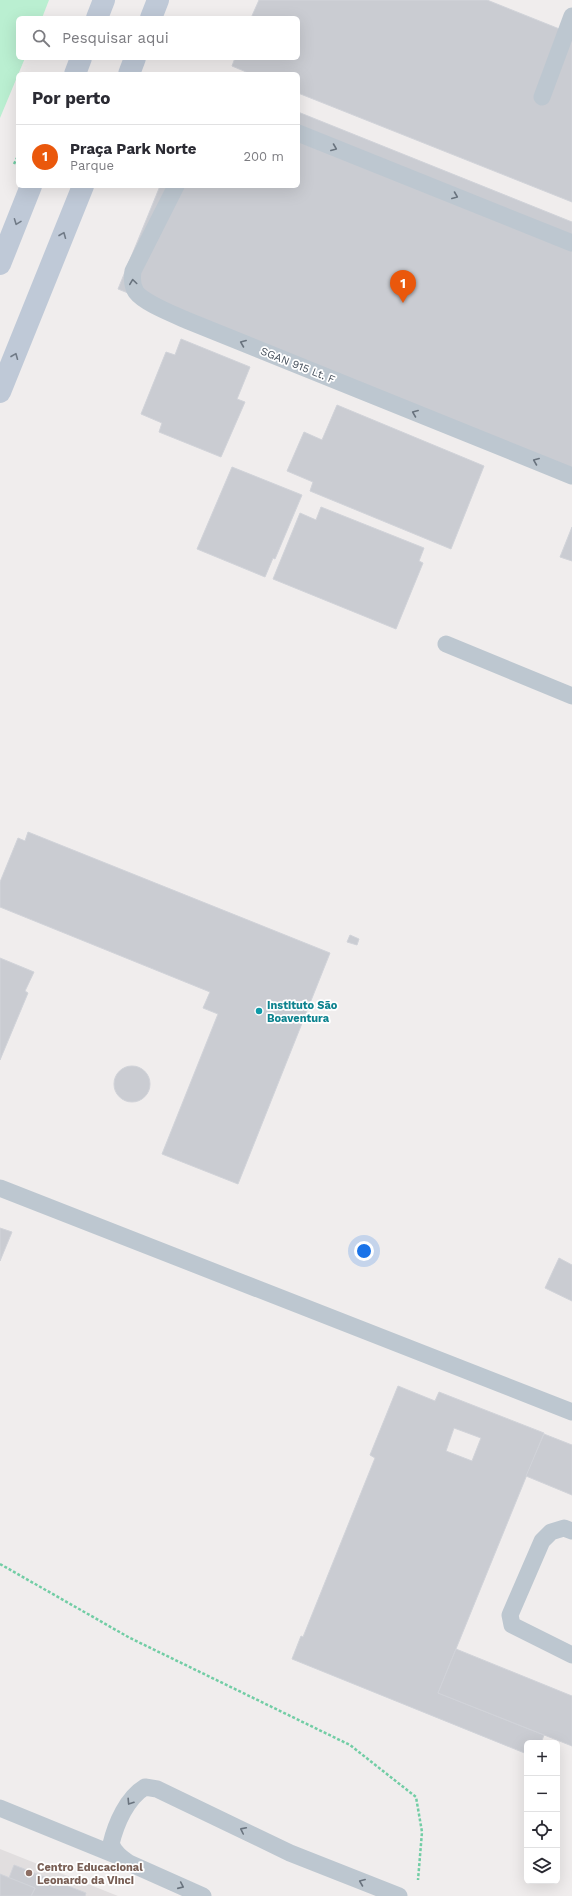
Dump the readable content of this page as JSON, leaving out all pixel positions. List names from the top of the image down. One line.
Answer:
{"streets":{"lane":["SGAN 915 Lt. F"]},"one_way":["SGAN 915 Lt. F"],"places":["Instituto São Boaventura","Centro Educacional Leonardo da Vinci"],"page":{"search":"Pesquisar aqui","heading":"Por perto","list":[{"mark":"1","name":"Praça Park Norte","note":"Parque","value":"200 m"}],"pins":"1","map_buttons":["+","−"]}}
